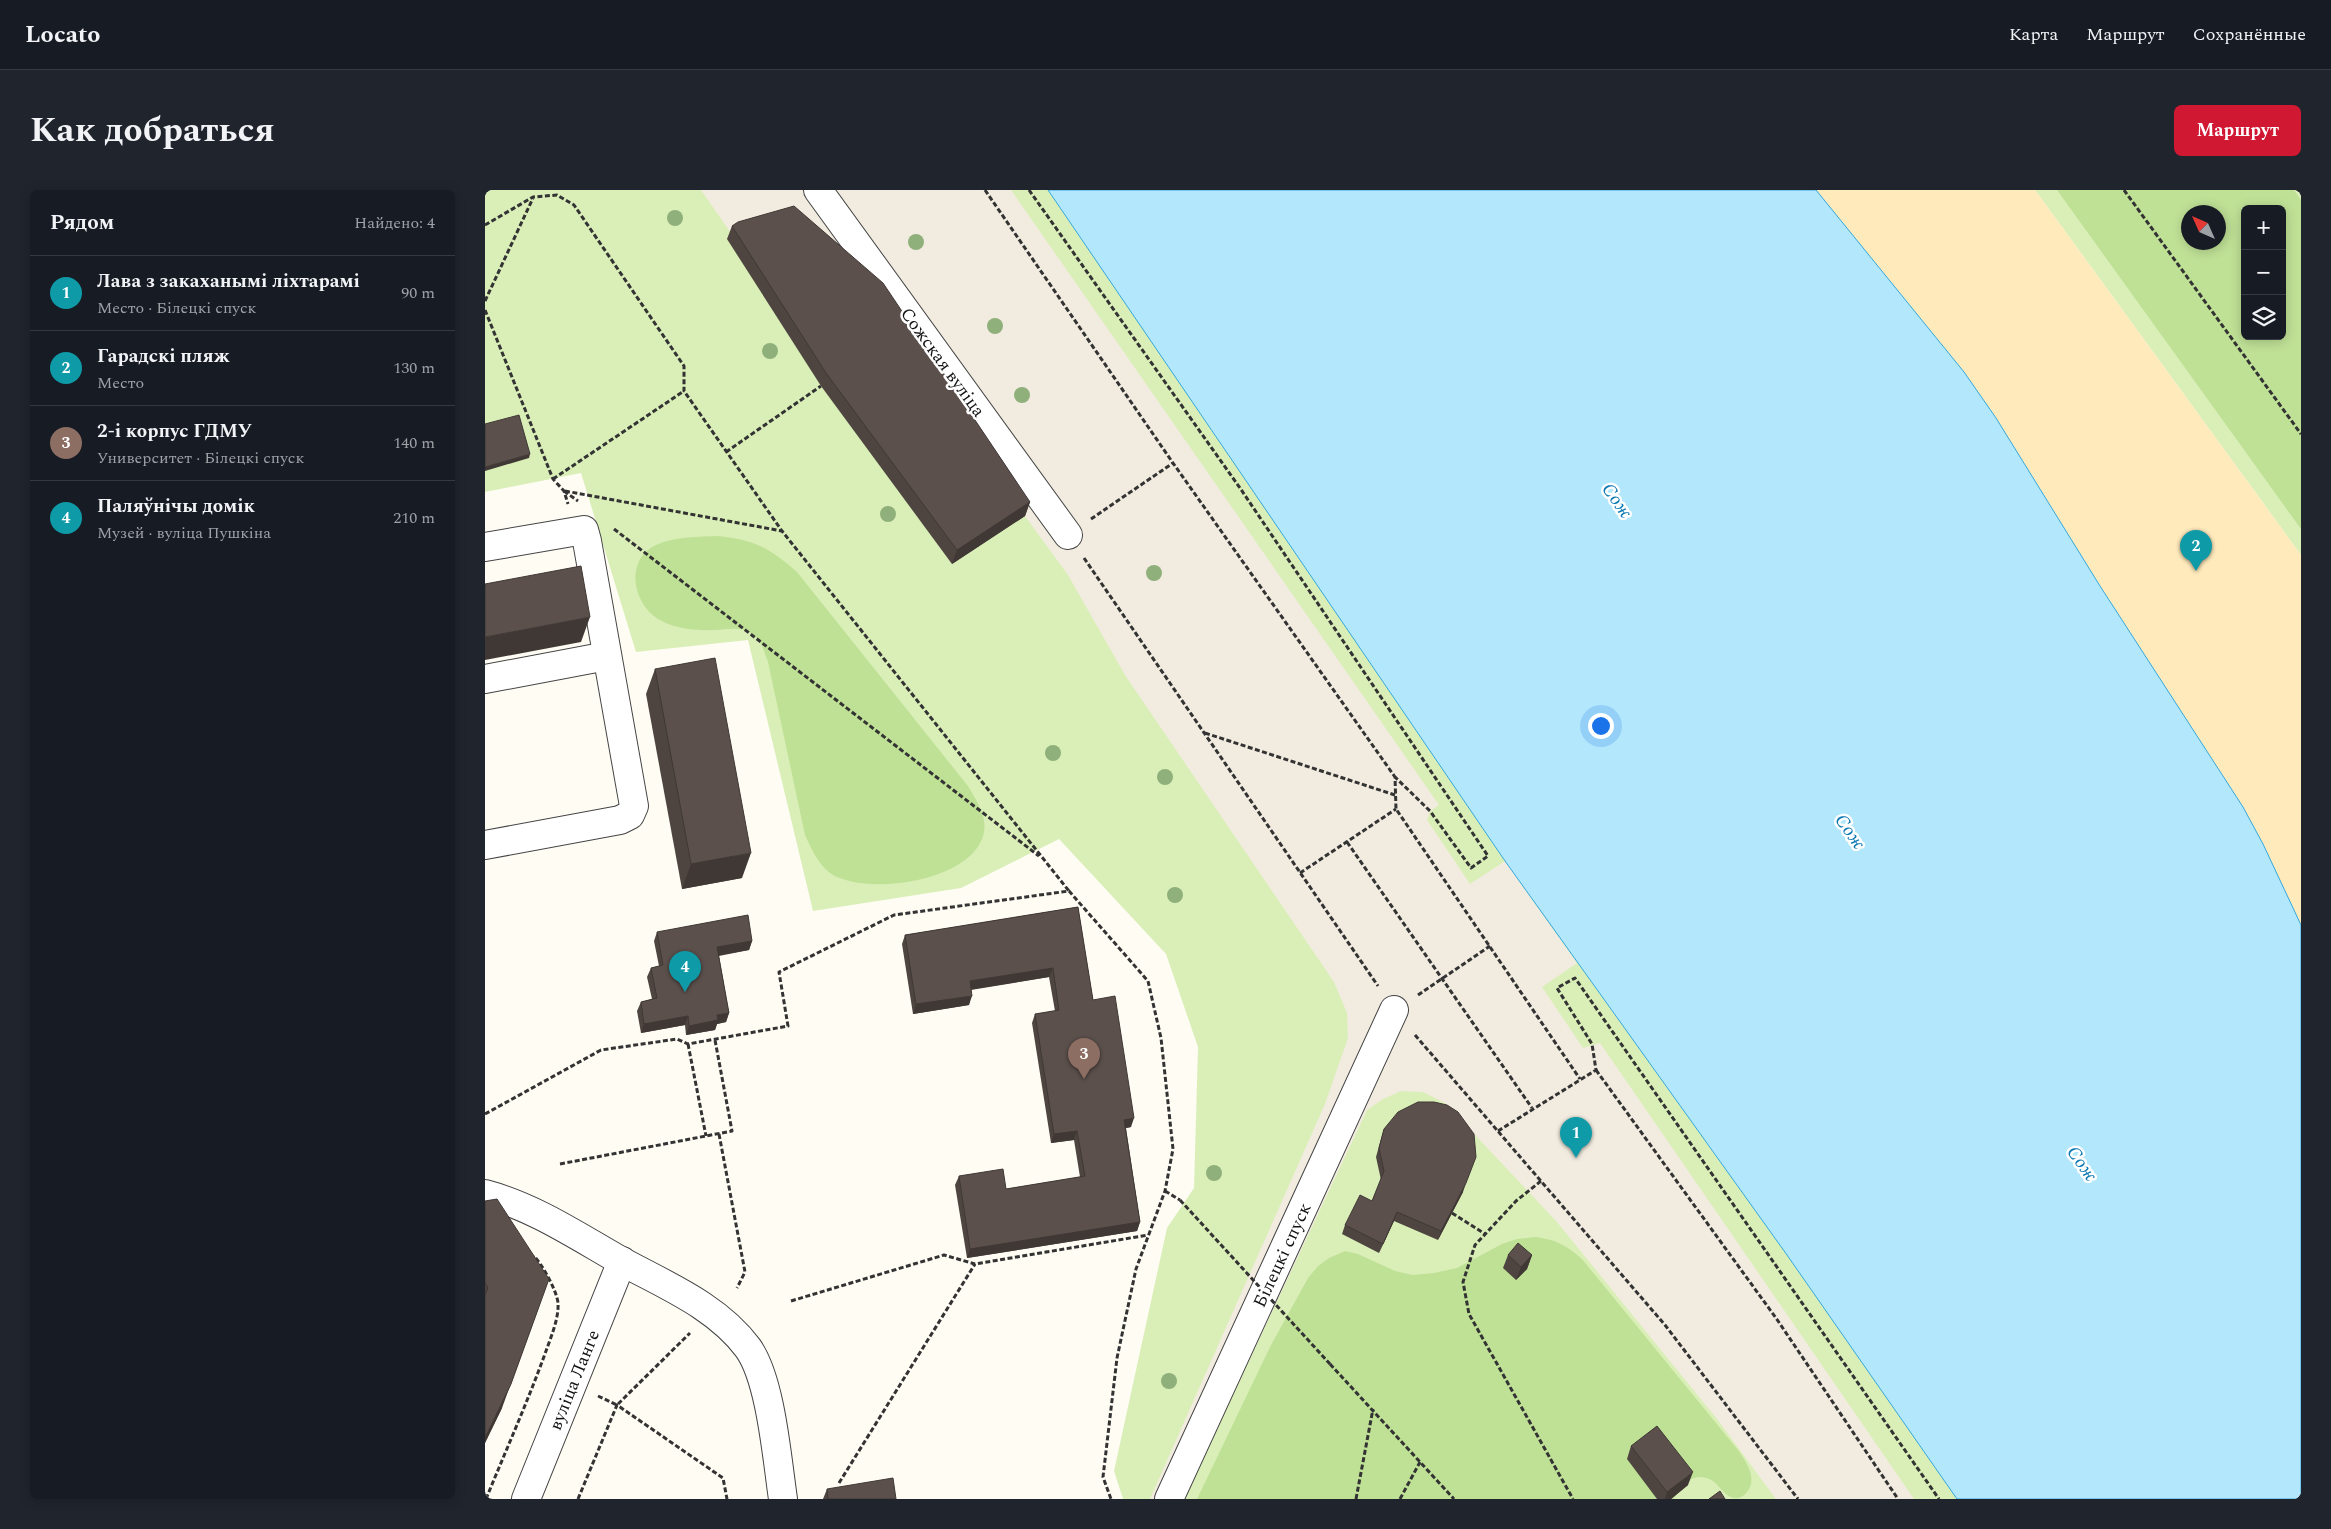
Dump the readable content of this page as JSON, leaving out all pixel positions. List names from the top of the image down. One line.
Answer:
{"streets":{"street":["Сожская вуліца","Білецкі спуск","вуліца Ланге"]},"water":["Сож"],"north":"top left","page":{"header":"Locato","nav":["Карта","Маршрут","Сохранённые"],"title":"Как добраться","buttons":"Маршрут","heading":["Рядом","Найдено: 4"],"map_buttons":["+","−"],"list":[{"mark":"1","name":"Лава з закаханымі ліхтарамі","note":"Место · Білецкі спуск","value":"90 m"},{"mark":"2","name":"Гарадскі пляж","note":"Место","value":"130 m"},{"mark":"3","name":"2-і корпус ГДМУ","note":"Университет · Білецкі спуск","value":"140 m"},{"mark":"4","name":"Паляўнічы домік","note":"Музей · вуліца Пушкіна","value":"210 m"}],"pins":["2","4","3","1"]}}
